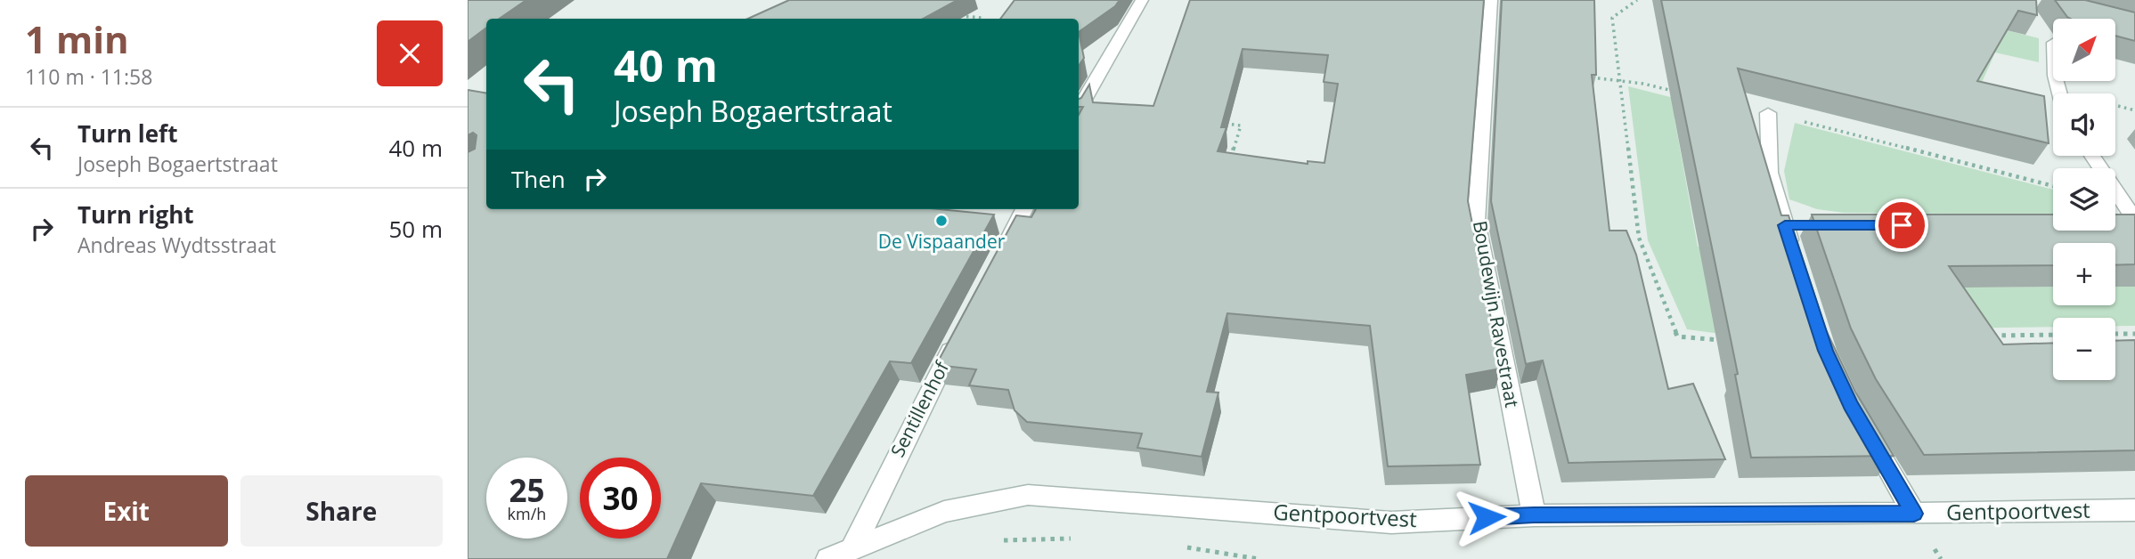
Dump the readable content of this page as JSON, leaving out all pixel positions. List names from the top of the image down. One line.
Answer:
{"streets":{"street":["Boudewijn Ravestraat","Sentillenhof","Gentpoortvest"]},"crossings":[["Boudewijn Ravestraat","Gentpoortvest"],["Sentillenhof","Gentpoortvest"]],"places":["De Vispaander"],"north":"top right","page":{"heading":["1 min","110 m · 11:58"],"map_buttons":["+","−"],"turn":["40 m","Joseph Bogaertstraat"],"list":[{"name":"Turn left","note":"Joseph Bogaertstraat","value":"40 m"},{"name":"Turn right","note":"Andreas Wydtsstraat","value":"50 m"}],"then":"Then","speed":"25 km/h","limit":"30","buttons":["Exit","Share"]}}
